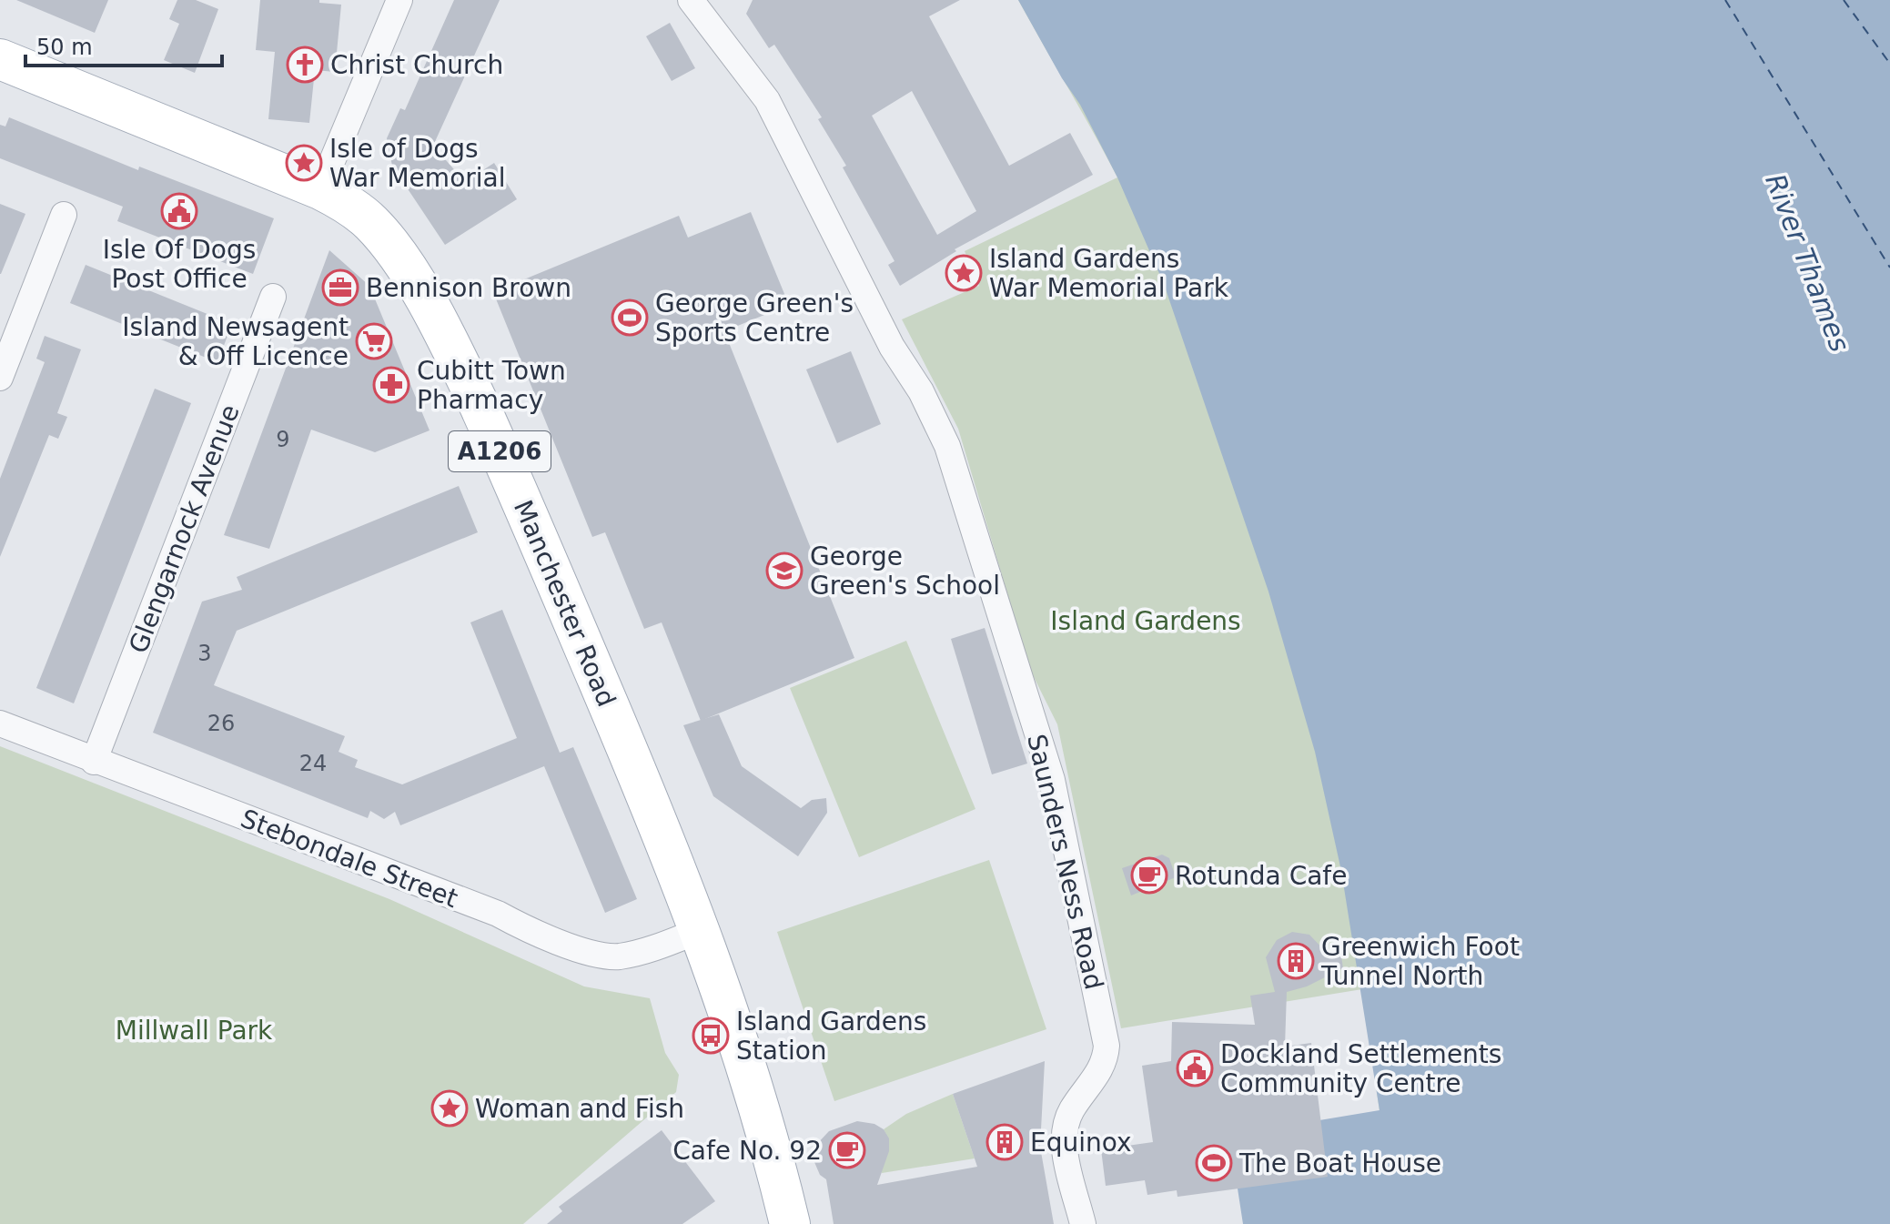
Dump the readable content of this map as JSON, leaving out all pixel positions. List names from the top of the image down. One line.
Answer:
{"streets":{"main road":["A1206","Manchester Road"],"street":["Glengarnock Avenue","Stebondale Street","Saunders Ness Road"]},"crossings":[["Glengarnock Avenue","Stebondale Street"],["Manchester Road","Stebondale Street"]],"water":["River Thames"],"parks":["Island Gardens","Millwall Park"],"places":{"church":["Christ Church"],"place":["Isle of Dogs War Memorial","Island Gardens War Memorial Park","Woman and Fish"],"public building":["Isle Of Dogs Post Office","Dockland Settlements Community Centre"],"office":["Bennison Brown"],"sports":["George Green's Sports Centre","The Boat House"],"supermarket":["Island Newsagent & Off Licence"],"pharmacy":["Cubitt Town Pharmacy"],"school or university":["George Green's School"],"cafe":["Rotunda Cafe","Cafe No. 92"],"building":["Greenwich Foot Tunnel North","Equinox"],"bus stop":["Island Gardens Station"]},"house_numbers":["9","3","26","24"],"scale_bar":"50 m"}
